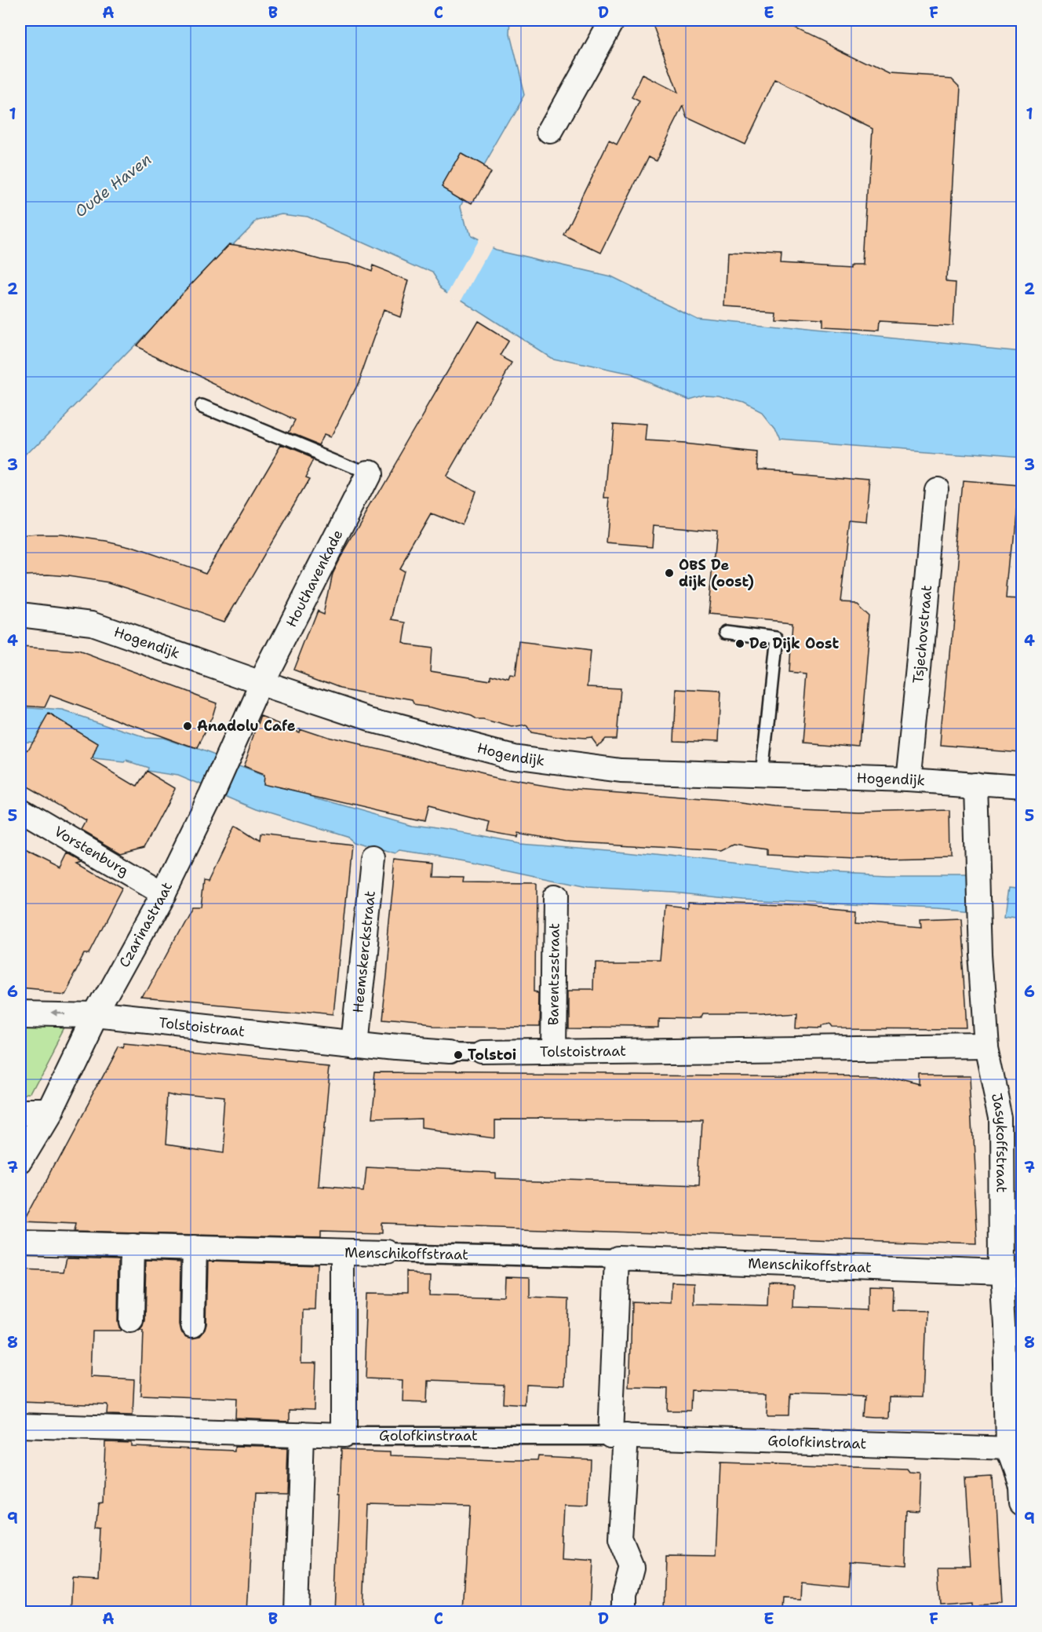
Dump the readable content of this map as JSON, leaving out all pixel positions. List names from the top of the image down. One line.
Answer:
{"streets":{"street":["Houthavenkade","Tsjechovstraat","Hogendijk","Vorstenburg","Czarinastraat","Heemskerckstraat","Barentszstraat","Tolstoistraat","Jasykoffstraat","Menschikoffstraat","Golofkinstraat"]},"crossings":[["Houthavenkade","Hogendijk"],["Houthavenkade","Czarinastraat"],["Tsjechovstraat","Hogendijk"],["Hogendijk","Czarinastraat"],["Hogendijk","Jasykoffstraat"],["Vorstenburg","Czarinastraat"],["Czarinastraat","Tolstoistraat"],["Heemskerckstraat","Tolstoistraat"],["Barentszstraat","Tolstoistraat"],["Tolstoistraat","Jasykoffstraat"],["Jasykoffstraat","Menschikoffstraat"],["Jasykoffstraat","Golofkinstraat"]],"water":["Oude Haven"],"places":["OBS De dijk (oost)","De Dijk Oost","Anadolu Cafe","Tolstoi"],"grid":{"columns":["A","B","C","D","E","F"],"rows":["1","2","3","4","5","6","7","8","9"]}}
